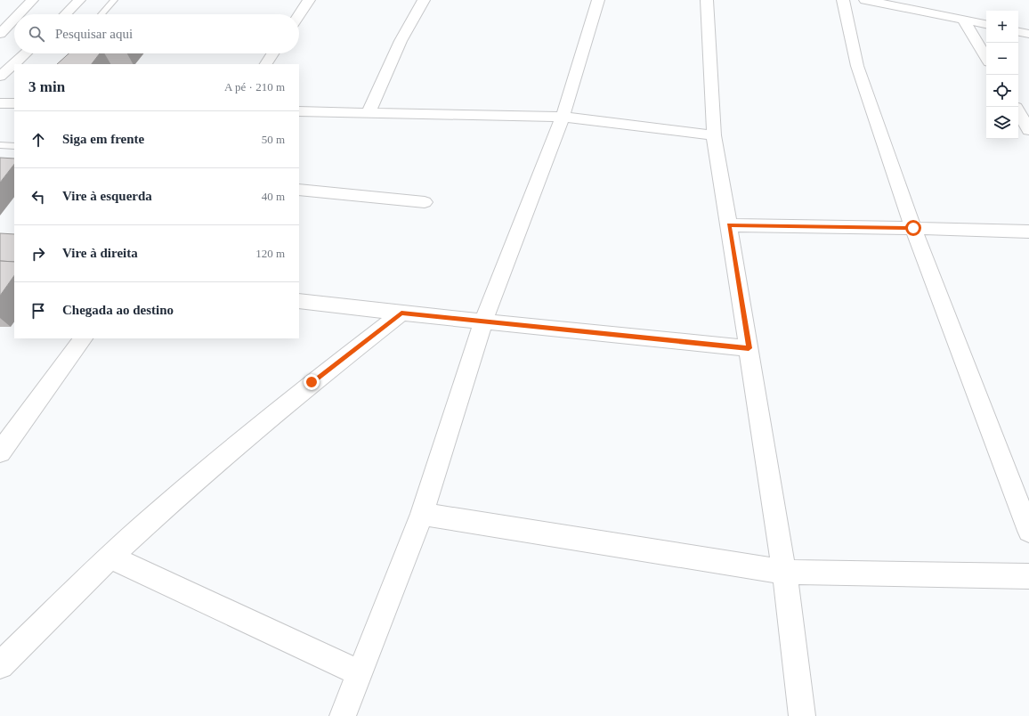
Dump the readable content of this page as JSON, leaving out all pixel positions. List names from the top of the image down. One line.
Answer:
{"page":{"map_buttons":["+","−"],"search":"Pesquisar aqui","heading":["3 min","A pé · 210 m"],"list":[["Siga em frente","50 m"],["Vire à esquerda","40 m"],["Vire à direita","120 m"],"Chegada ao destino"]}}
